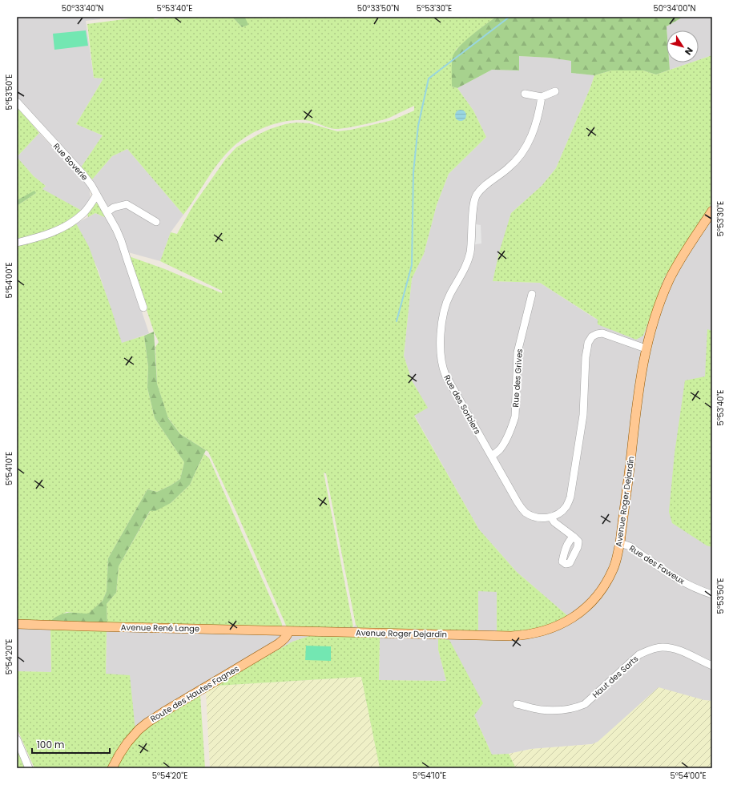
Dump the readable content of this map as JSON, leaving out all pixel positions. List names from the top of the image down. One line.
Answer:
{"streets":{"main road":["Avenue Roger Dejardin","Avenue René Lange","Route des Hautes Fagnes"],"street":["Rue Boverie","Rue des Grives","Rue des Sorbiers","Rue des Faweux","Haut des Sarts"]},"crossings":[["Rue des Grives","Rue des Sorbiers"],["Avenue Roger Dejardin","Rue des Faweux"],["Avenue Roger Dejardin","Avenue René Lange"],["Avenue René Lange","Route des Hautes Fagnes"]],"scale_bar":"100 m","north":"bottom right","coordinates":["50°33'40\"N","5°53'40\"E","50°33'50\"N","5°53'30\"E","50°34'00\"N","5°53'50\"E","5°54'00\"E","5°54'10\"E","5°54'20\"E"]}
